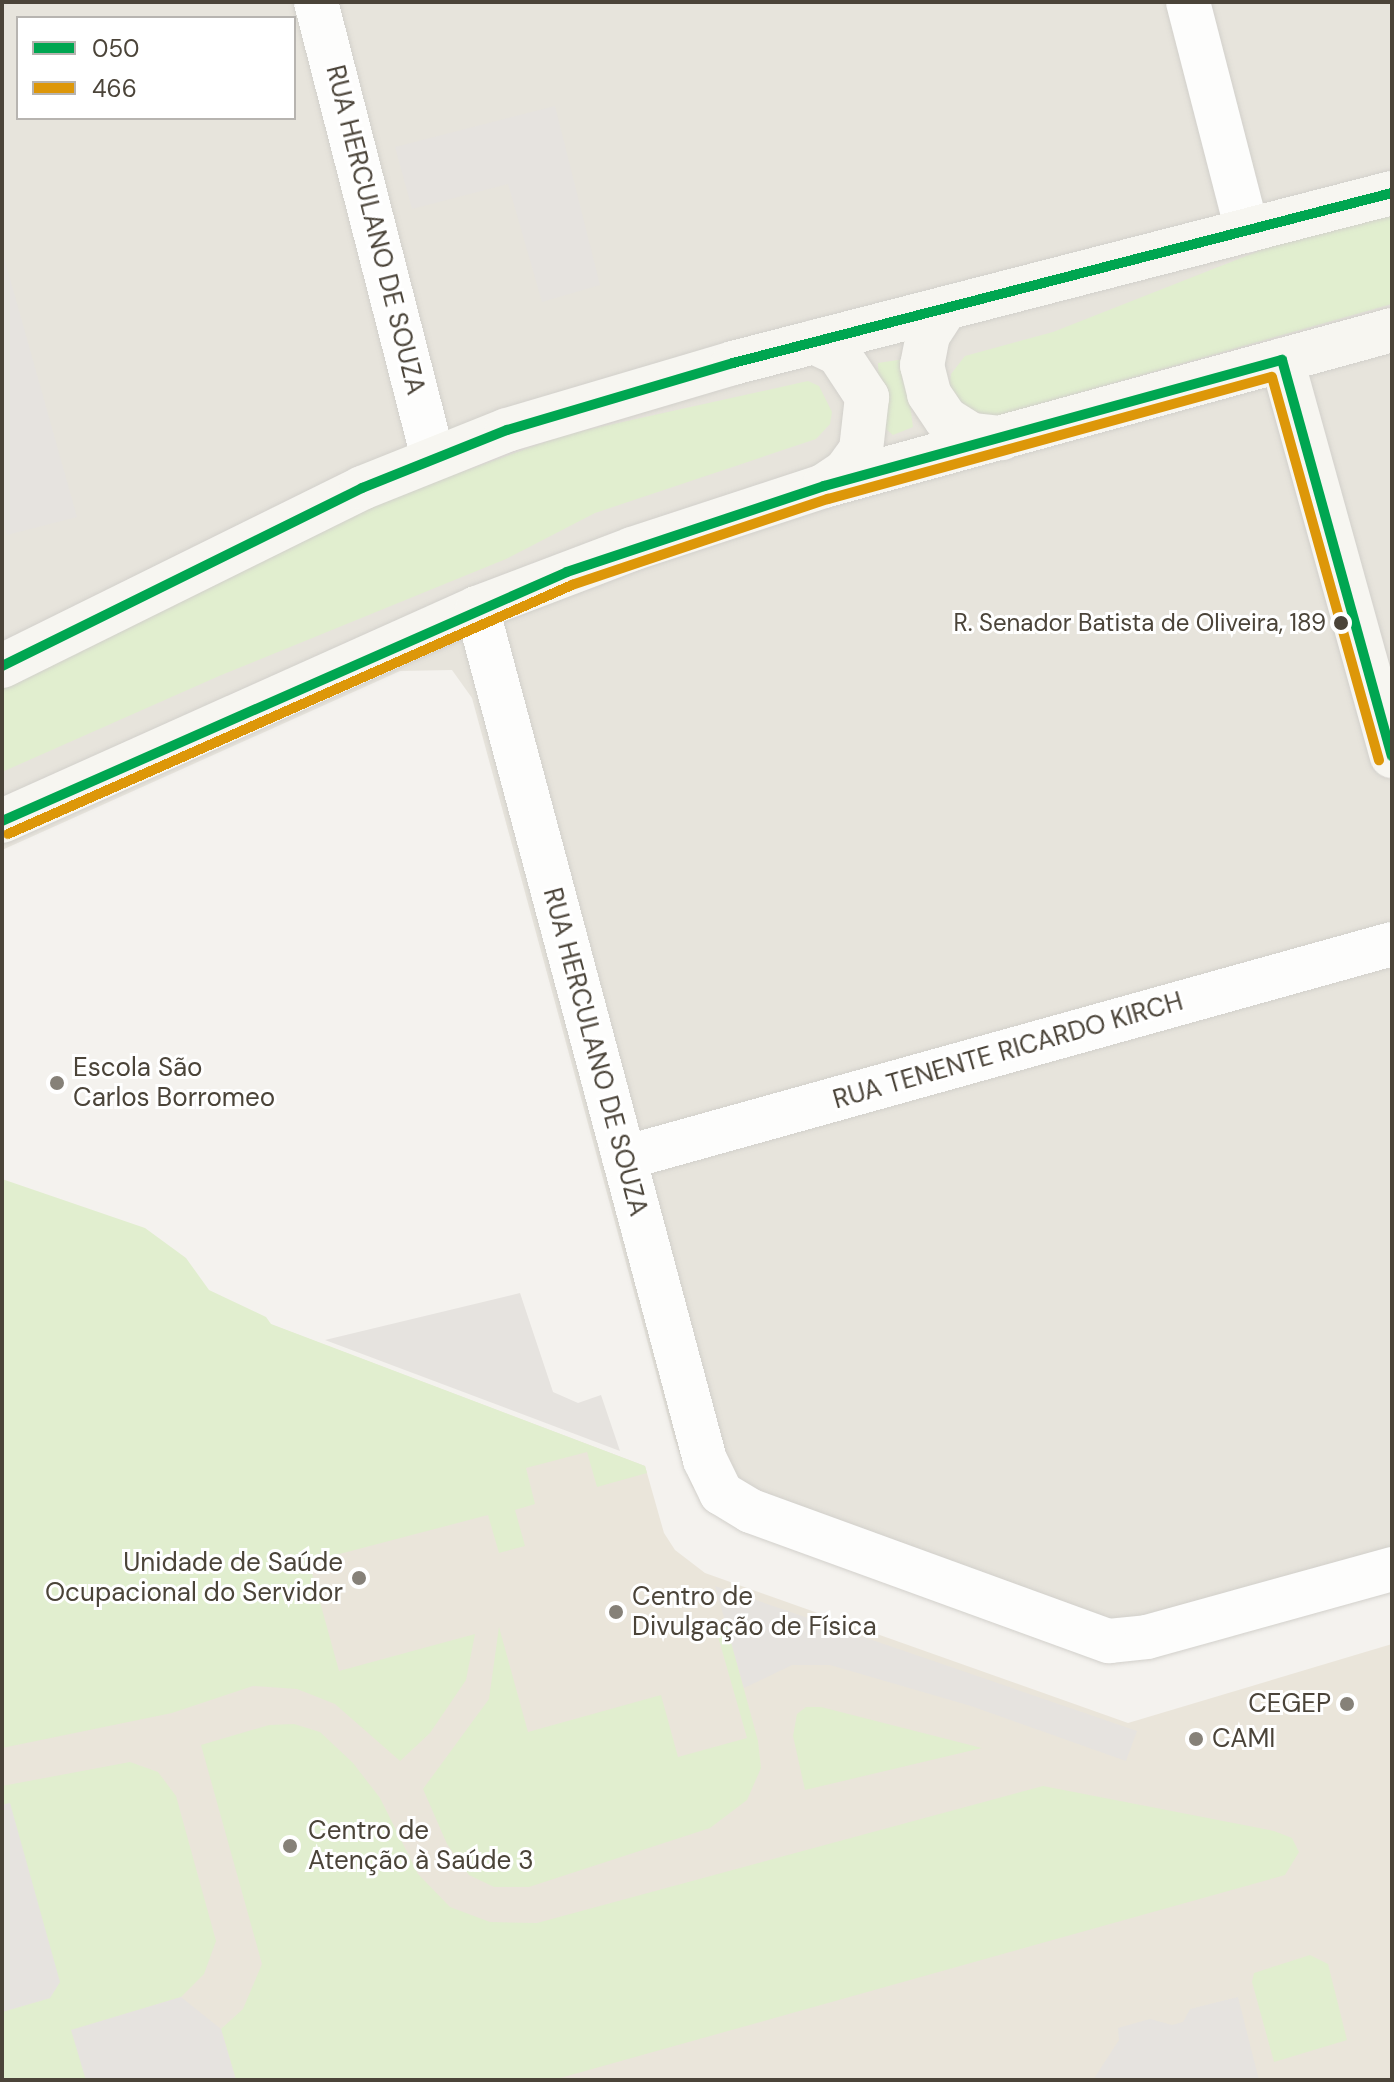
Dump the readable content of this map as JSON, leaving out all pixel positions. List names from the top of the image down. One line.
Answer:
{"streets":{"street":["RUA HERCULANO DE SOUZA","RUA TENENTE RICARDO KIRCH"]},"crossings":[["RUA HERCULANO DE SOUZA","RUA TENENTE RICARDO KIRCH"]],"places":["R. Senador Batista de Oliveira, 189","Escola São Carlos Borromeo","Unidade de Saúde Ocupacional do Servidor","Centro de Divulgação de Física","CEGEP","CAMI","Centro de Atenção à Saúde 3"],"lines":["transit line 050","transit line 466"],"legend":["050","466"]}
